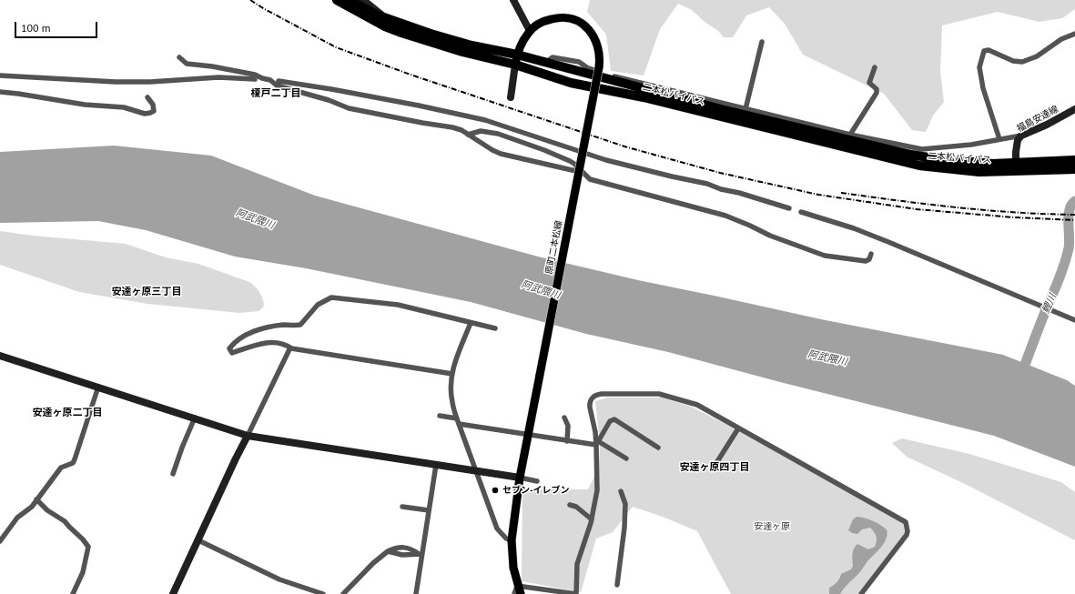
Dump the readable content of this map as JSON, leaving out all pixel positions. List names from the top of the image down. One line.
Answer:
{"streets":{"highway":["二本松バイパス"],"main road":["原町二本松線"],"street":["福島安達線"]},"crossings":[["二本松バイパス","福島安達線"],["二本松バイパス","原町二本松線"]],"districts":["榎戸二丁目","安達ヶ原三丁目","安達ヶ原二丁目","安達ヶ原四丁目"],"water":["阿武隈川","鯉川"],"parks":["安達ヶ原"],"places":["セブン-イレブン"],"scale_bar":"100 m"}
